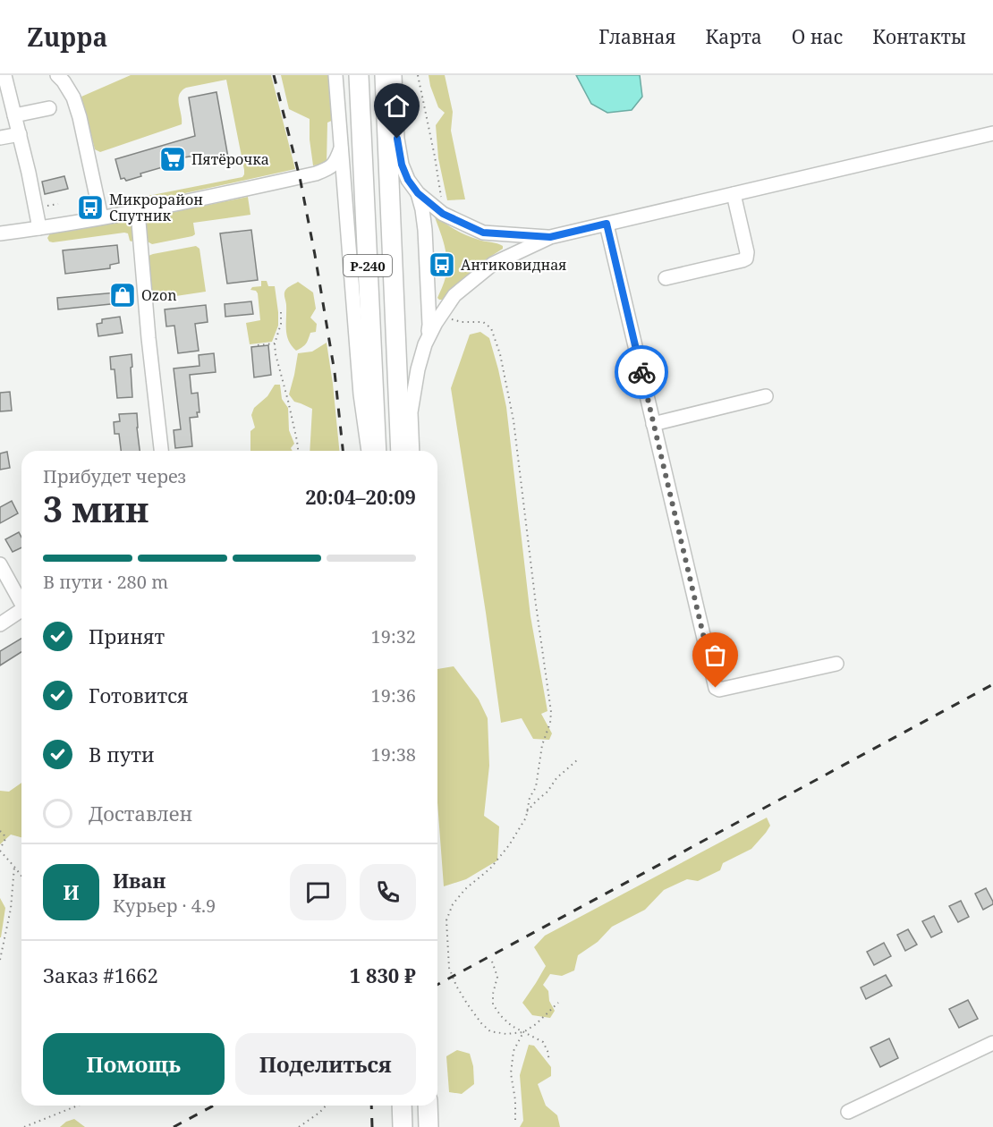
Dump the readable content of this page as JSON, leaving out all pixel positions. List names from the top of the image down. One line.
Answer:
{"streets":{"highway":["Р-240"]},"places":{"supermarket":["Пятёрочка"],"bus stop":["Микрорайон Спутник","Антиковидная"],"shop":["Ozon"]},"page":{"header":"Zuppa","nav":["Главная","Карта","О нас","Контакты"],"heading":["3 мин","Прибудет через","20:04–20:09"],"panel":["Иван","Курьер · 4.9","Заказ #1662","1 830 ₽"],"bar":"В пути · 280 m","list":[["Принят","19:32"],["Готовится","19:36"],["В пути","19:38"],"Доставлен"],"round":"И","buttons":["Помощь","Поделиться"]}}
